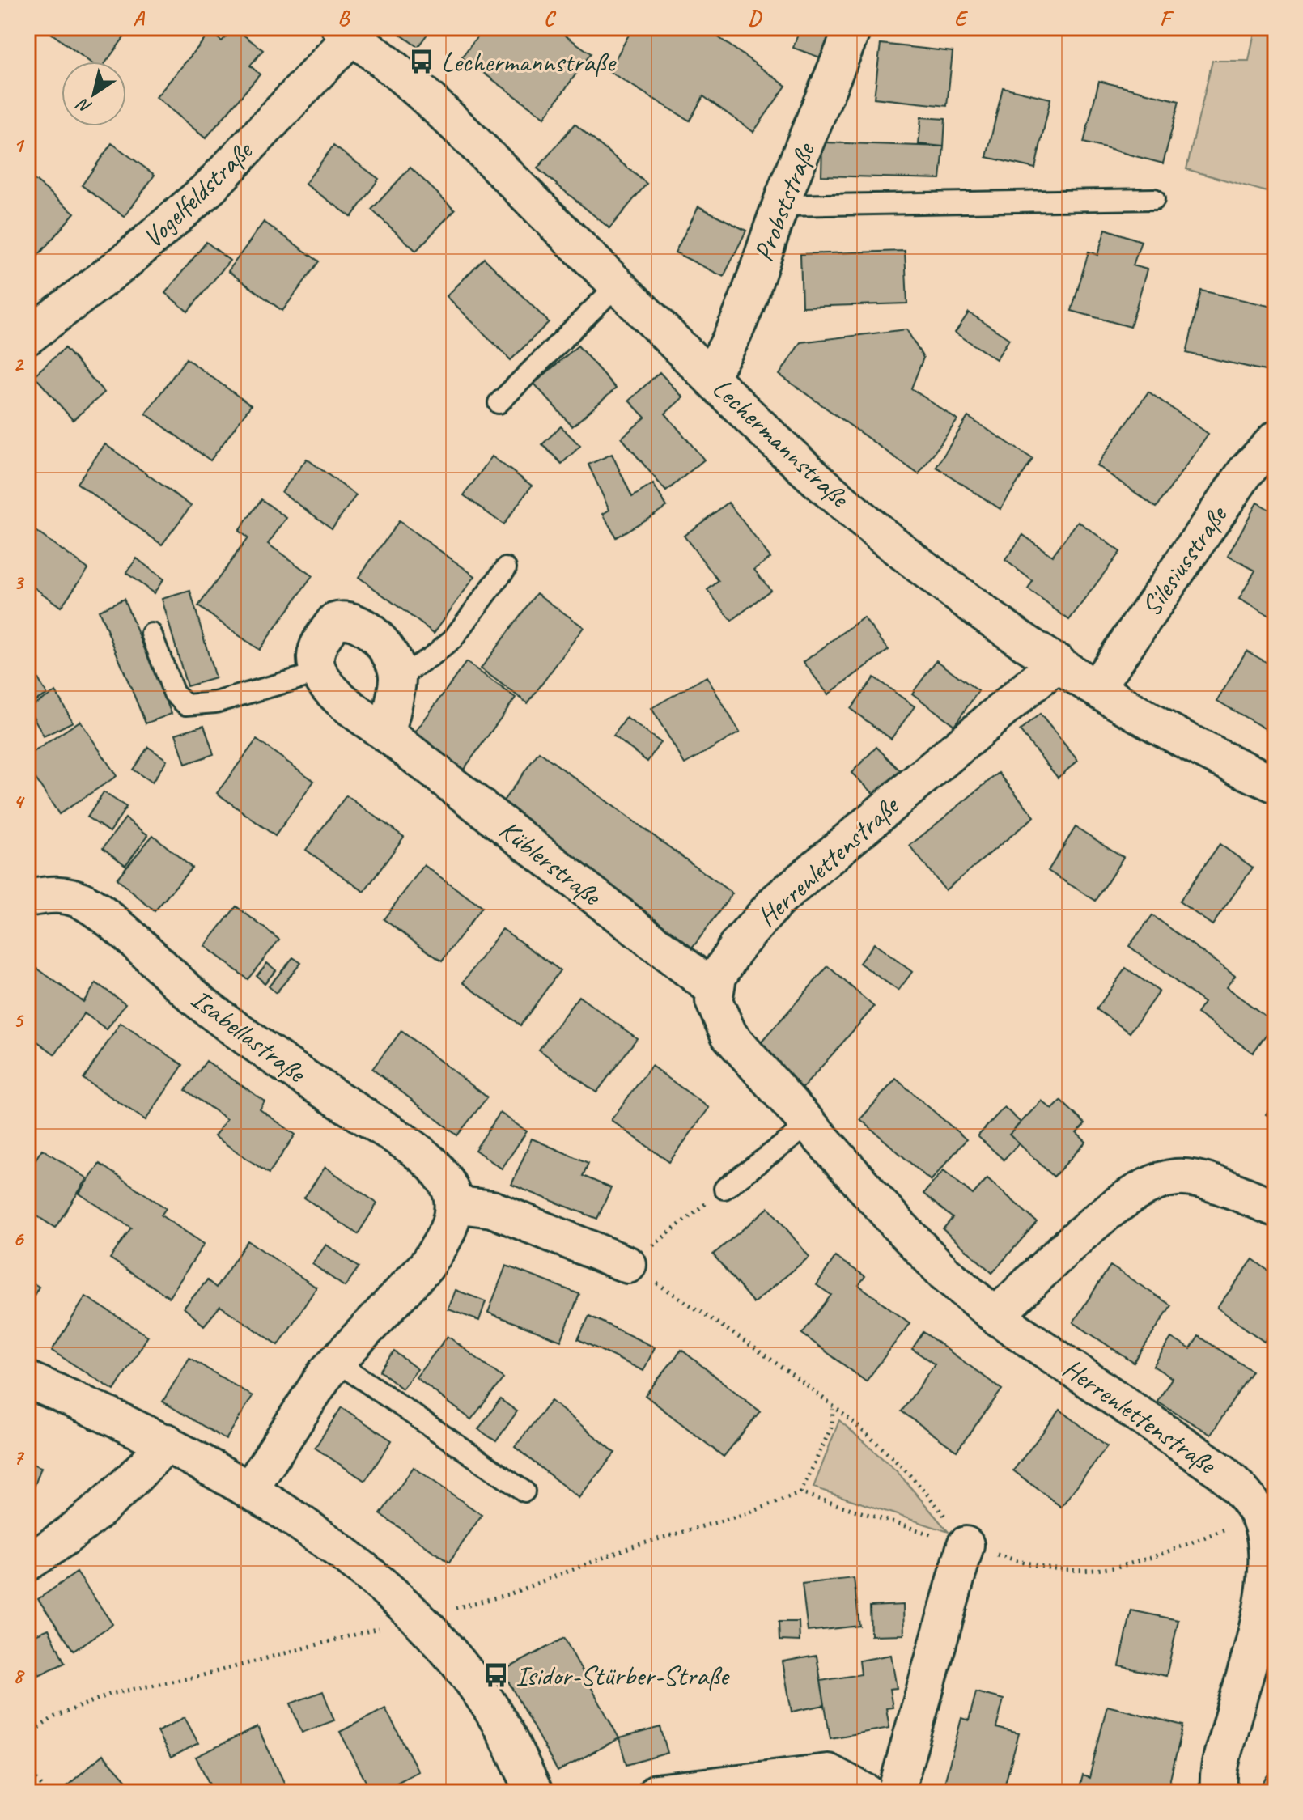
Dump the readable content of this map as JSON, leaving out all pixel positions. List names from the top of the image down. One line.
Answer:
{"streets":{"street":["Vogelfeldstraße","Probststraße","Lechermannstraße","Silesiusstraße","Herrenlettenstraße","Küblerstraße","Isabellastraße"]},"crossings":[["Vogelfeldstraße","Lechermannstraße"],["Probststraße","Lechermannstraße"],["Lechermannstraße","Silesiusstraße"],["Lechermannstraße","Herrenlettenstraße"],["Herrenlettenstraße","Küblerstraße"]],"places":{"bus stop":["Lechermannstraße","Isidor-Stürber-Straße"]},"north":"bottom left","grid":{"columns":["A","B","C","D","E","F"],"rows":["1","2","3","4","5","6","7","8"]}}
